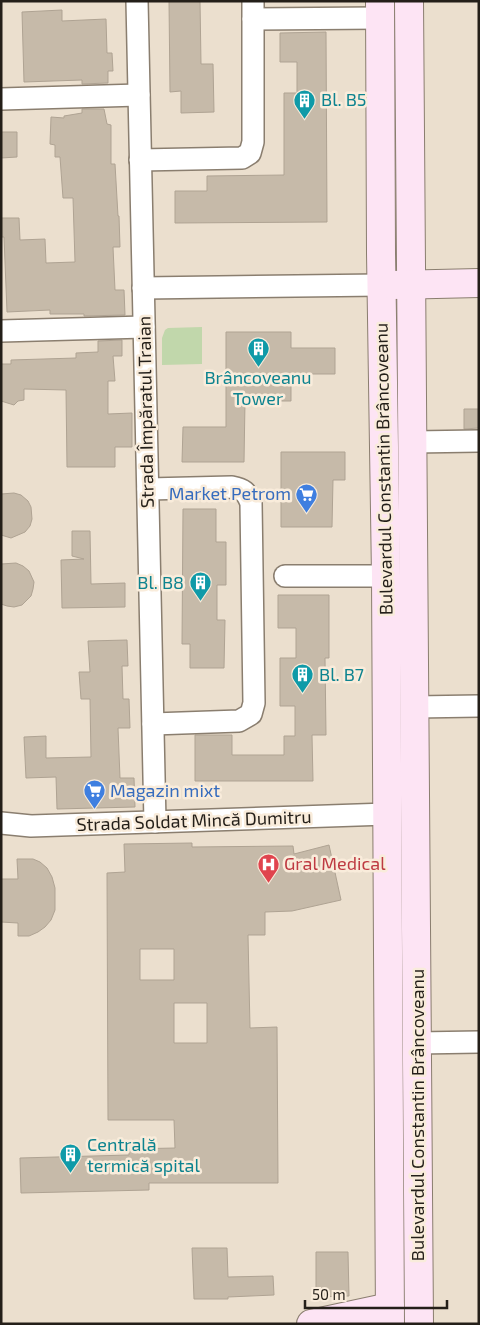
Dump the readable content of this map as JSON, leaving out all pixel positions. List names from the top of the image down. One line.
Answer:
{"streets":{"main road":["Bulevardul Constantin Brâncoveanu"],"street":["Strada Împăratul Traian","Strada Soldat Mincă Dumitru"]},"crossings":[["Strada Împăratul Traian","Strada Soldat Mincă Dumitru"],["Bulevardul Constantin Brâncoveanu","Strada Soldat Mincă Dumitru"]],"places":{"building":["Bl. B5","Brâncoveanu Tower","Bl. B8","Bl. B7","Centrală termică spital"],"supermarket":["Market Petrom","Magazin mixt"],"hospital":["Gral Medical"]},"scale_bar":"50 m"}
